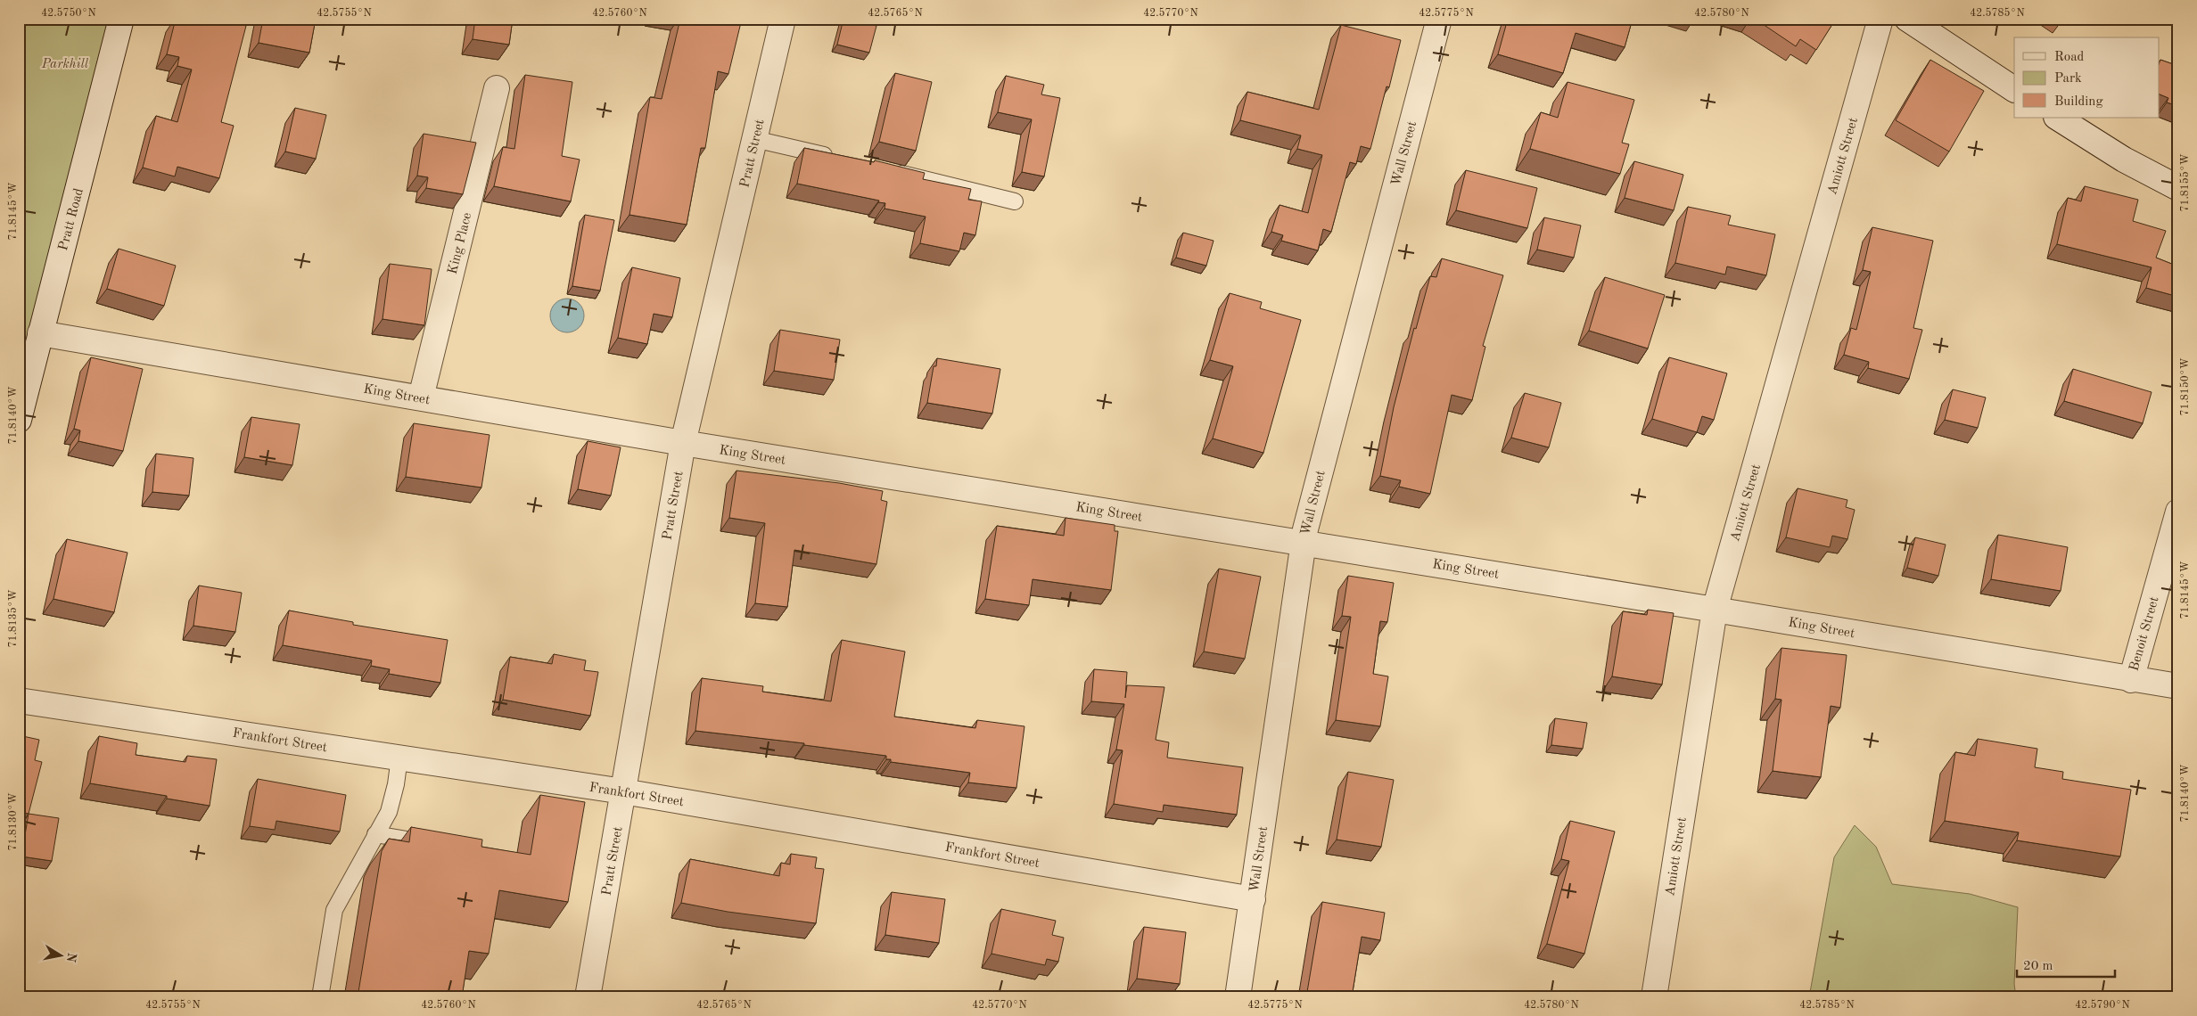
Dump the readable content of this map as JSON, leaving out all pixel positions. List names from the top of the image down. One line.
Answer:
{"streets":{"street":["Pratt Street","Wall Street","Amiott Street","Pratt Road","King Place","King Street","Benoit Street","Frankfort Street"]},"crossings":[["Pratt Street","King Street"],["Pratt Street","Frankfort Street"],["Wall Street","King Street"],["Wall Street","Frankfort Street"],["Amiott Street","King Street"],["Pratt Road","King Street"],["King Place","King Street"],["King Street","Benoit Street"]],"parks":["Parkhill"],"legend":["Road","Park","Building"],"scale_bar":"20 m","north":"right","coordinates":["42.5750°N","42.5755°N","42.5760°N","42.5765°N","42.5770°N","42.5775°N","42.5780°N","42.5785°N","71.8155°W","71.8145°W","71.8150°W","71.8140°W","71.8135°W","71.8130°W","42.5790°N"]}
